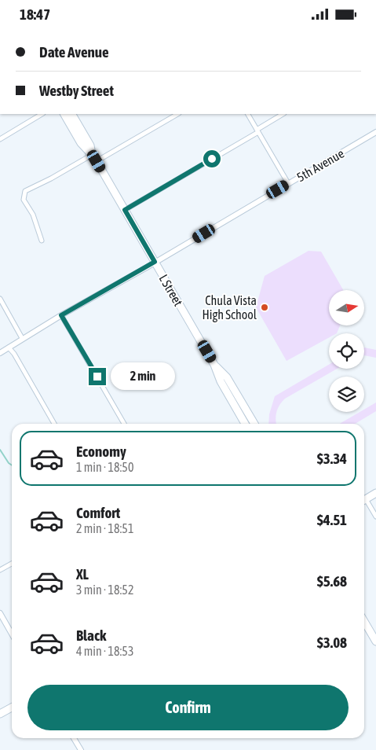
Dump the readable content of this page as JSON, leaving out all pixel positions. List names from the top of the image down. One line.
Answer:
{"streets":{"main road":["L Street"],"street":["5th Avenue"]},"crossings":[["5th Avenue","L Street"]],"places":["Chula Vista High School"],"north":"right","page":{"status":"18:47","banner":["Date Avenue","Westby Street"],"bubble":"2 min","list":[{"name":"Economy","note":"1 min · 18:50","value":"$3.34"},{"name":"Comfort","note":"2 min · 18:51","value":"$4.51"},{"name":"XL","note":"3 min · 18:52","value":"$5.68"},{"name":"Black","note":"4 min · 18:53","value":"$3.08"}],"buttons":"Confirm"}}
